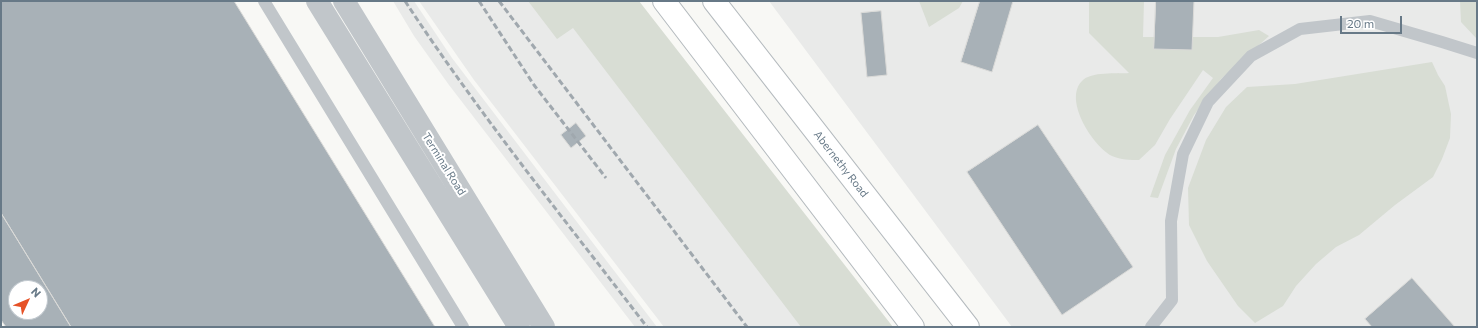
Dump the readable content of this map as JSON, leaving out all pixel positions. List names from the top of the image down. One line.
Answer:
{"streets":{"main road":["Abernethy Road"],"street":["Terminal Road"]},"scale_bar":"20 m","north":"top right"}
